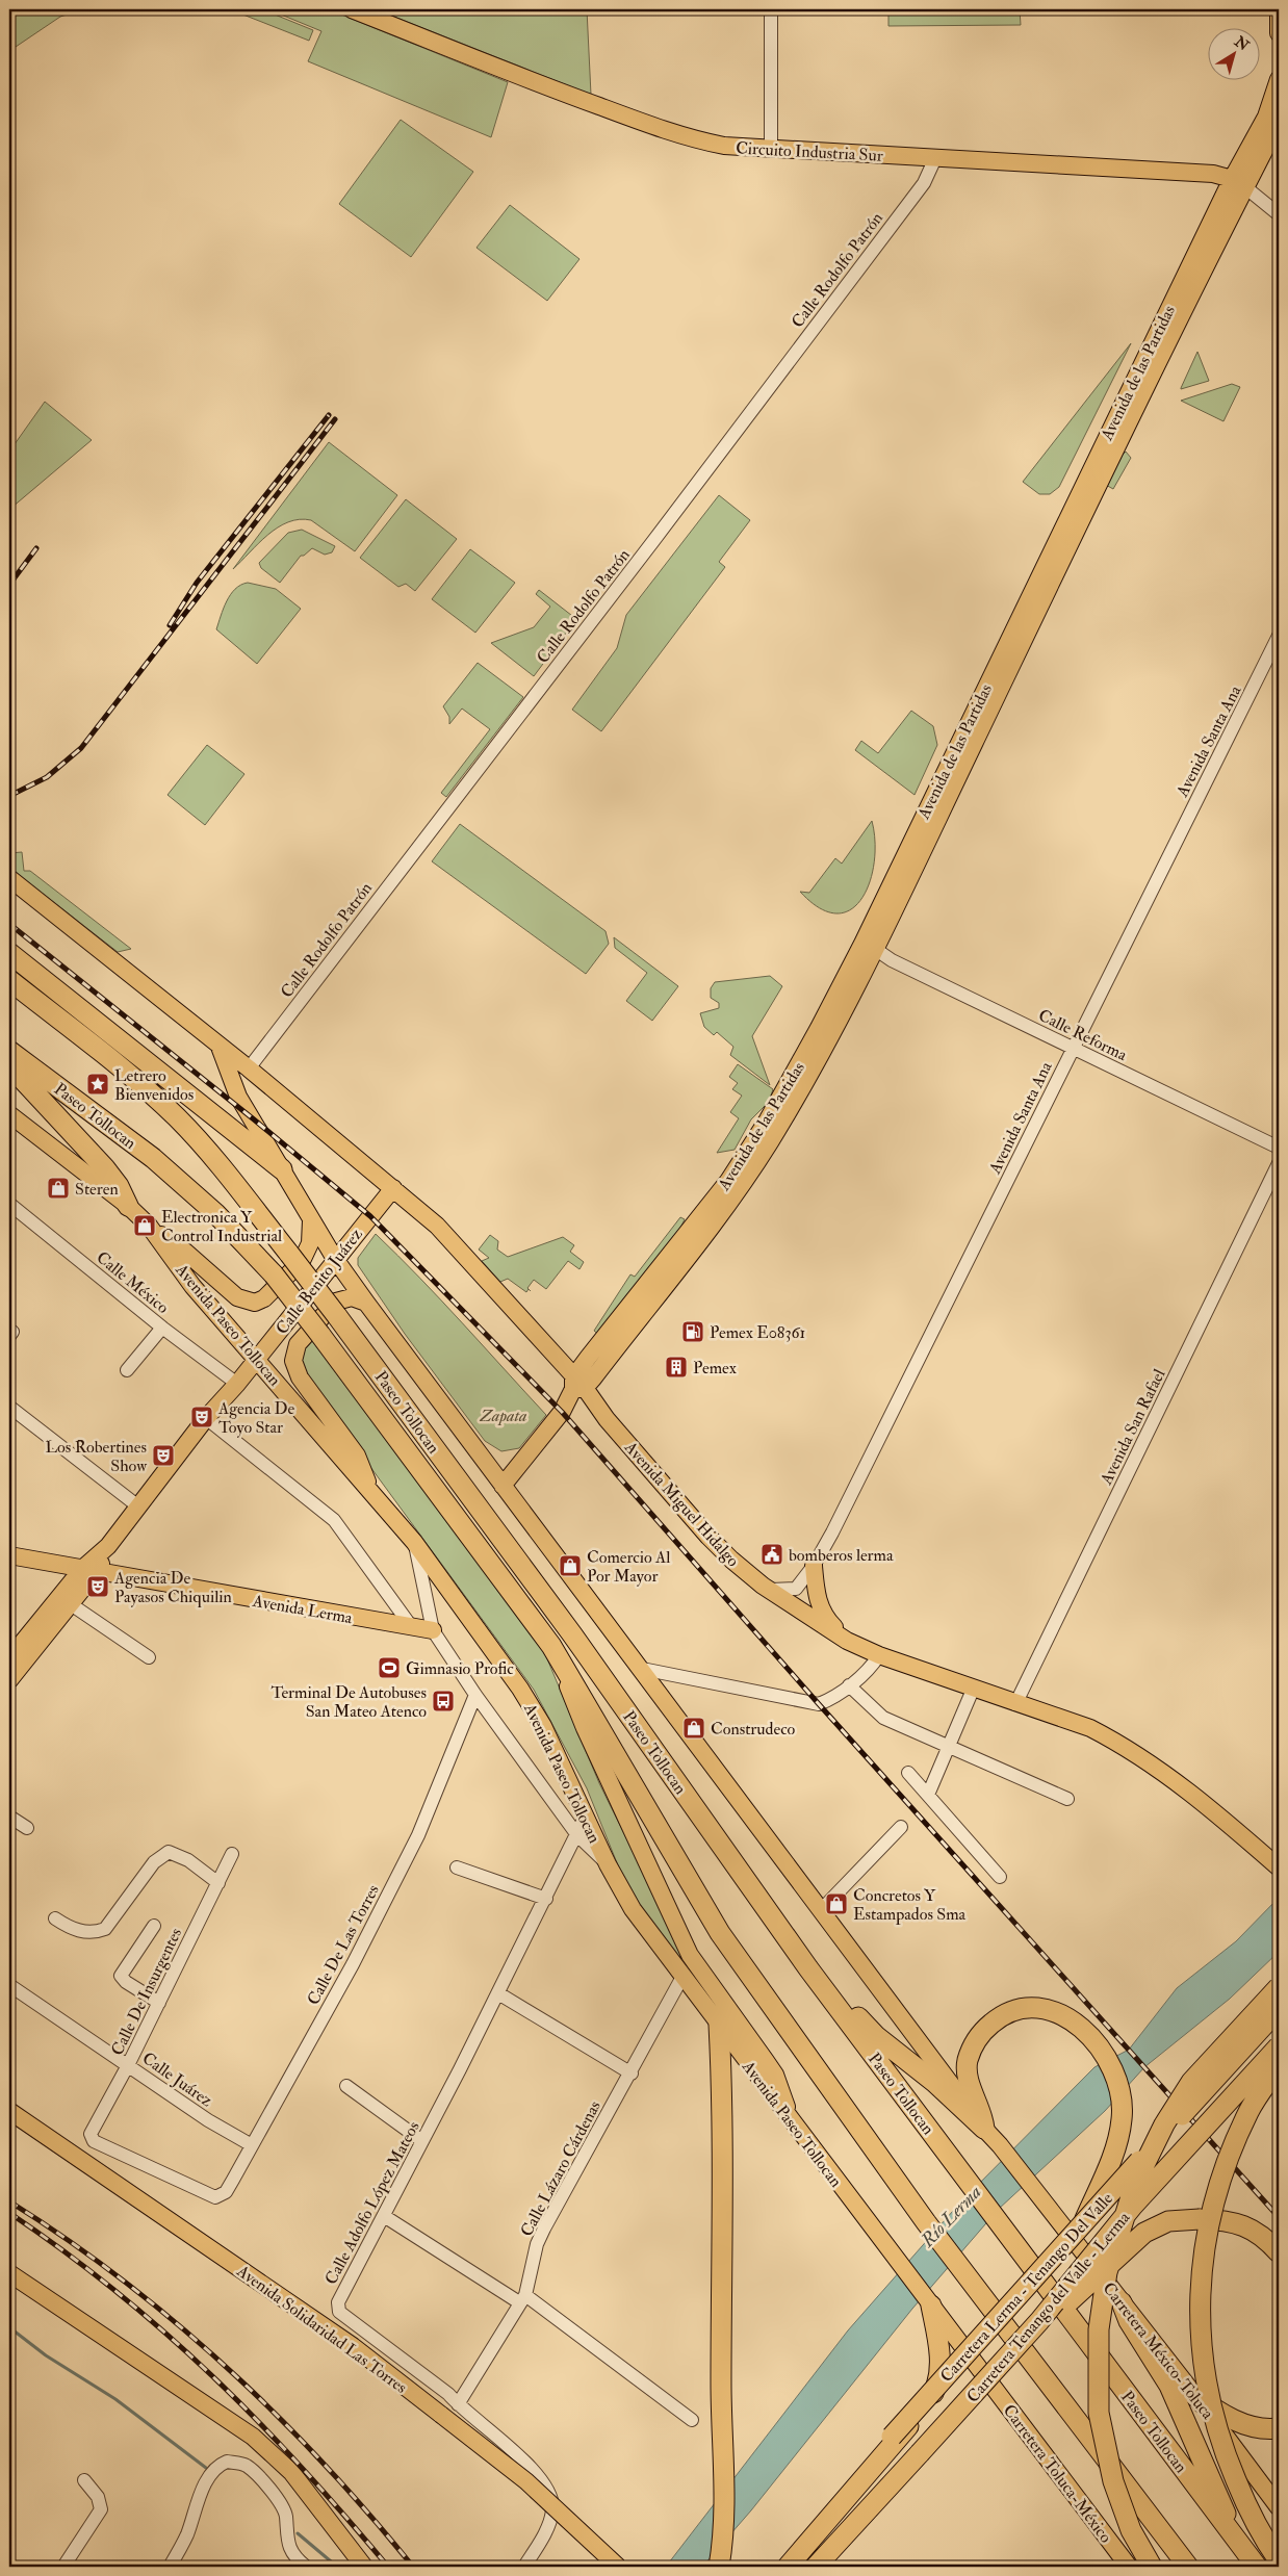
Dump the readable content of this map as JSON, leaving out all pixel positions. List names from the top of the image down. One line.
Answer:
{"streets":{"highway":["Paseo Tollocan","Carretera Lerma - Tenango Del Valle","Carretera Tenango del Valle - Lerma"],"main road":["Circuito Industria Sur","Avenida de las Partidas","Calle Benito Juárez","Avenida Paseo Tollocan","Avenida Miguel Hidalgo","Avenida Lerma","Avenida Solidaridad Las Torres","Carretera México-Toluca","Carretera Toluca-México"],"street":["Calle Rodolfo Patrón","Avenida Santa Ana","Calle Reforma","Calle México","Avenida San Rafael","Calle De Las Torres","Calle De Insurgentes","Calle Juárez","Calle Lázaro Cárdenas","Calle Adolfo López Mateos"]},"crossings":[["Circuito Industria Sur","Calle Rodolfo Patrón"],["Circuito Industria Sur","Avenida de las Partidas"],["Avenida de las Partidas","Calle Reforma"],["Avenida de las Partidas","Avenida Miguel Hidalgo"],["Avenida Santa Ana","Calle Reforma"],["Avenida Santa Ana","Avenida Miguel Hidalgo"],["Calle Benito Juárez","Calle México"],["Calle Benito Juárez","Avenida Paseo Tollocan"],["Calle Benito Juárez","Avenida Miguel Hidalgo"],["Calle Benito Juárez","Avenida Lerma"],["Avenida Paseo Tollocan","Calle Lázaro Cárdenas"],["Avenida Paseo Tollocan","Calle Adolfo López Mateos"],["Avenida Paseo Tollocan","Carretera Toluca-México"],["Avenida San Rafael","Avenida Miguel Hidalgo"],["Calle De Las Torres","Calle De Insurgentes"],["Calle De Las Torres","Calle Juárez"],["Calle De Insurgentes","Calle Juárez"],["Calle Lázaro Cárdenas","Calle Adolfo López Mateos"]],"water":["Río Lerma"],"parks":["Zapata"],"places":{"place":["Letrero Bienvenidos"],"shop":["Steren","Electronica Y Control Industrial","Comercio Al Por Mayor","Construdeco","Concretos Y Estampados Sma"],"fuel station":["Pemex E08361"],"building":["Pemex"],"theatre":["Agencia De Toyo Star","Los Robertines Show","Agencia De Payasos Chiquilin"],"public building":["bomberos lerma"],"sports":["Gimnasio Profic"],"bus stop":["Terminal De Autobuses San Mateo Atenco"]},"north":"top right"}
